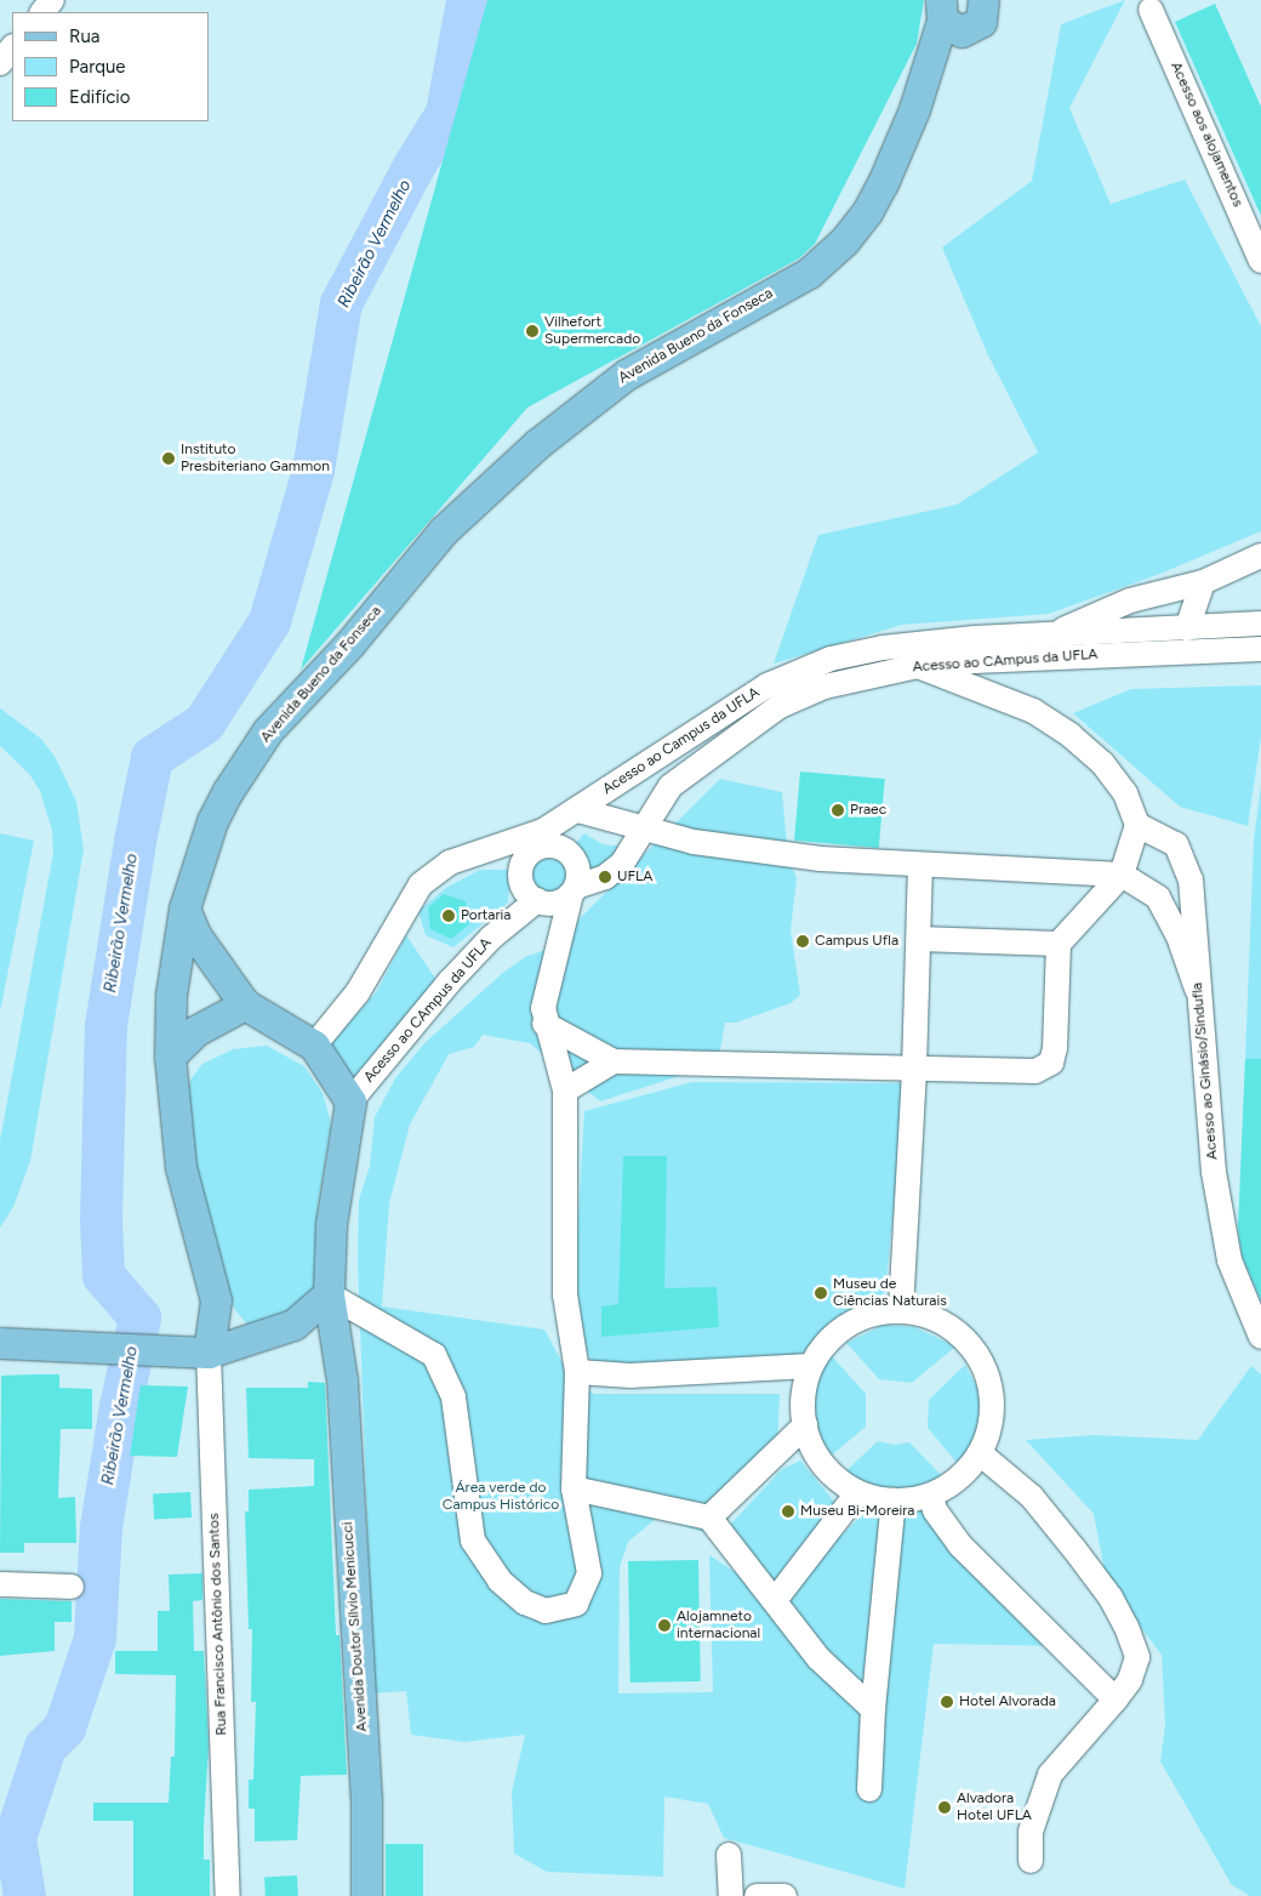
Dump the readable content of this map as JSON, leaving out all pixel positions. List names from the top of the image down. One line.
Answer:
{"streets":{"main road":["Avenida Bueno da Fonseca","Avenida Doutor Sílvio Menicucci"],"street":["Acesso aos alojamentos","Acesso ao CAmpus da UFLA","Acesso ao Campus da UFLA","Acesso ao Ginásio/Sindufla","Rua Francisco Antônio dos Santos"]},"crossings":[["Avenida Bueno da Fonseca","Rua Francisco Antônio dos Santos"],["Acesso ao CAmpus da UFLA","Acesso ao Campus da UFLA"],["Acesso ao CAmpus da UFLA","Avenida Doutor Sílvio Menicucci"]],"water":["Ribeirão Vermelho"],"parks":["Área verde do Campus Histórico"],"places":["Vilhefort Supermercado","Instituto Presbiteriano Gammon","Praec","UFLA","Portaria","Campus Ufla","Museu de Ciências Naturais","Museu Bi-Moreira","Alojamneto internacional","Hotel Alvorada","Alvadora Hotel UFLA"],"legend":["Rua","Parque","Edifício"]}
